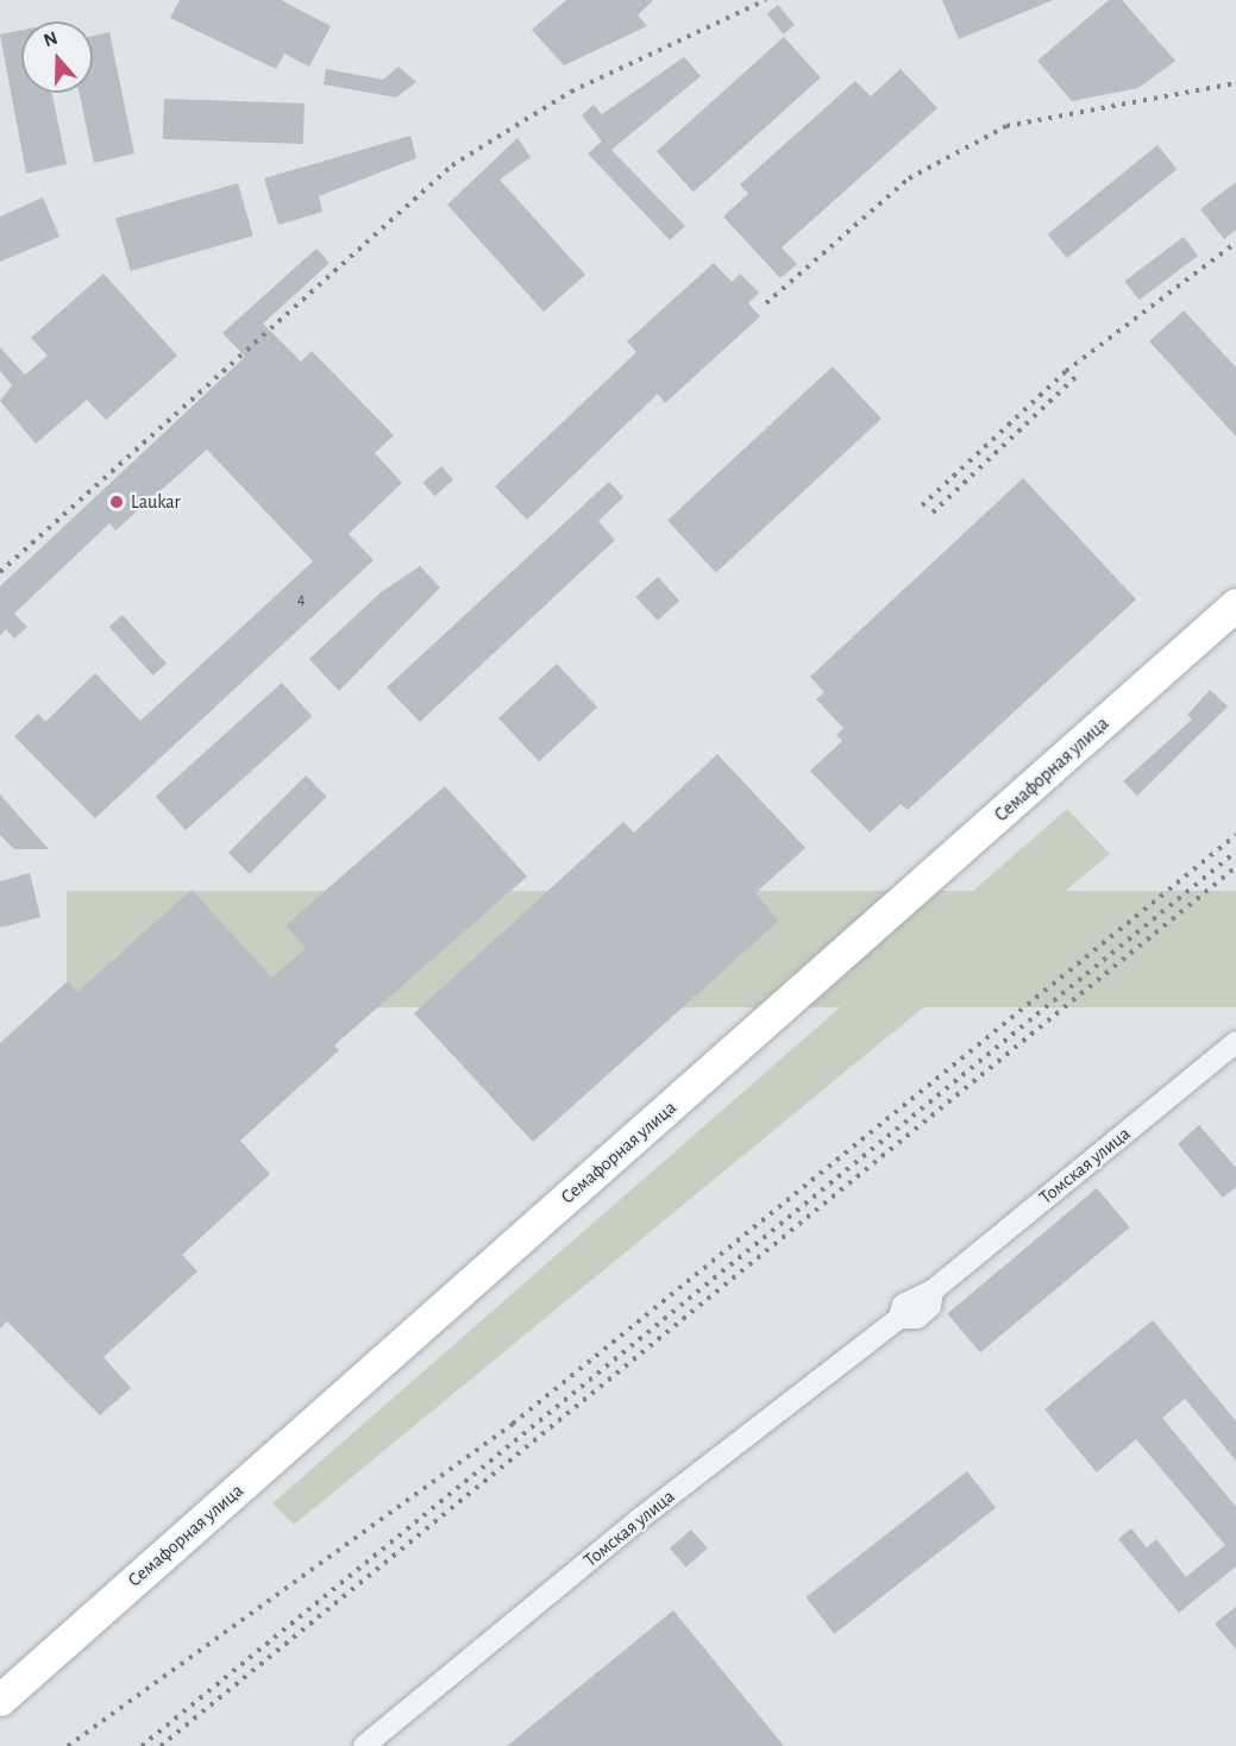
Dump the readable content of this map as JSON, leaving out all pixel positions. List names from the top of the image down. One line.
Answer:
{"streets":{"highway":["Семафорная улица"],"street":["Томская улица"]},"places":["Laukar"],"house_numbers":["4"],"north":"top"}
